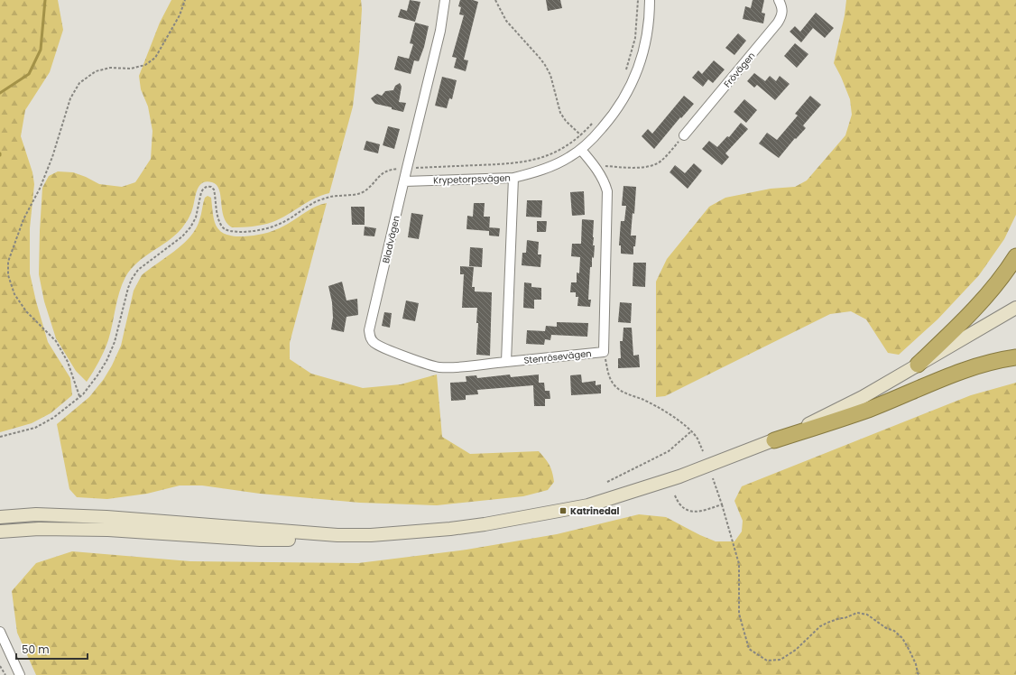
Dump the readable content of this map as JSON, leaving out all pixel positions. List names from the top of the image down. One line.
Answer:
{"streets":{"street":["Frövägen","Krypetorpsvägen","Bladvägen","Stenrösevägen"]},"crossings":[["Krypetorpsvägen","Bladvägen"],["Krypetorpsvägen","Stenrösevägen"],["Bladvägen","Stenrösevägen"]],"places":{"transit":["Katrinedal"]},"scale_bar":"50 m"}
